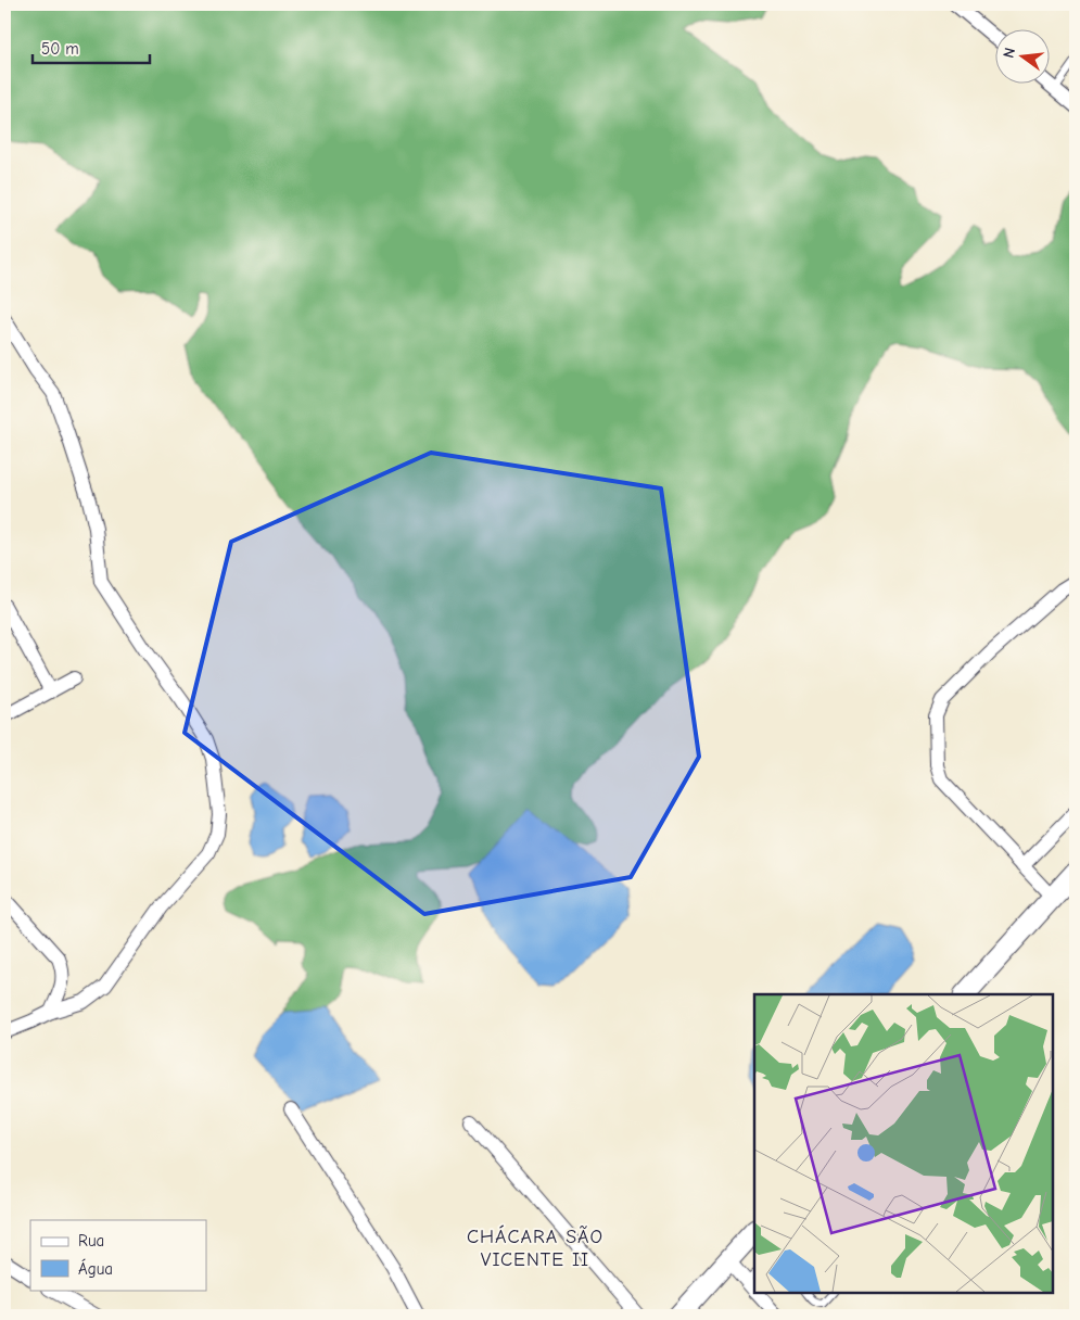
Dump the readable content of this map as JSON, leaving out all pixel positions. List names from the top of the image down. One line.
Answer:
{"districts":["CHÁCARA SÃO VICENTE II"],"legend":["Rua","Água"],"scale_bar":"50 m","north":"left"}
